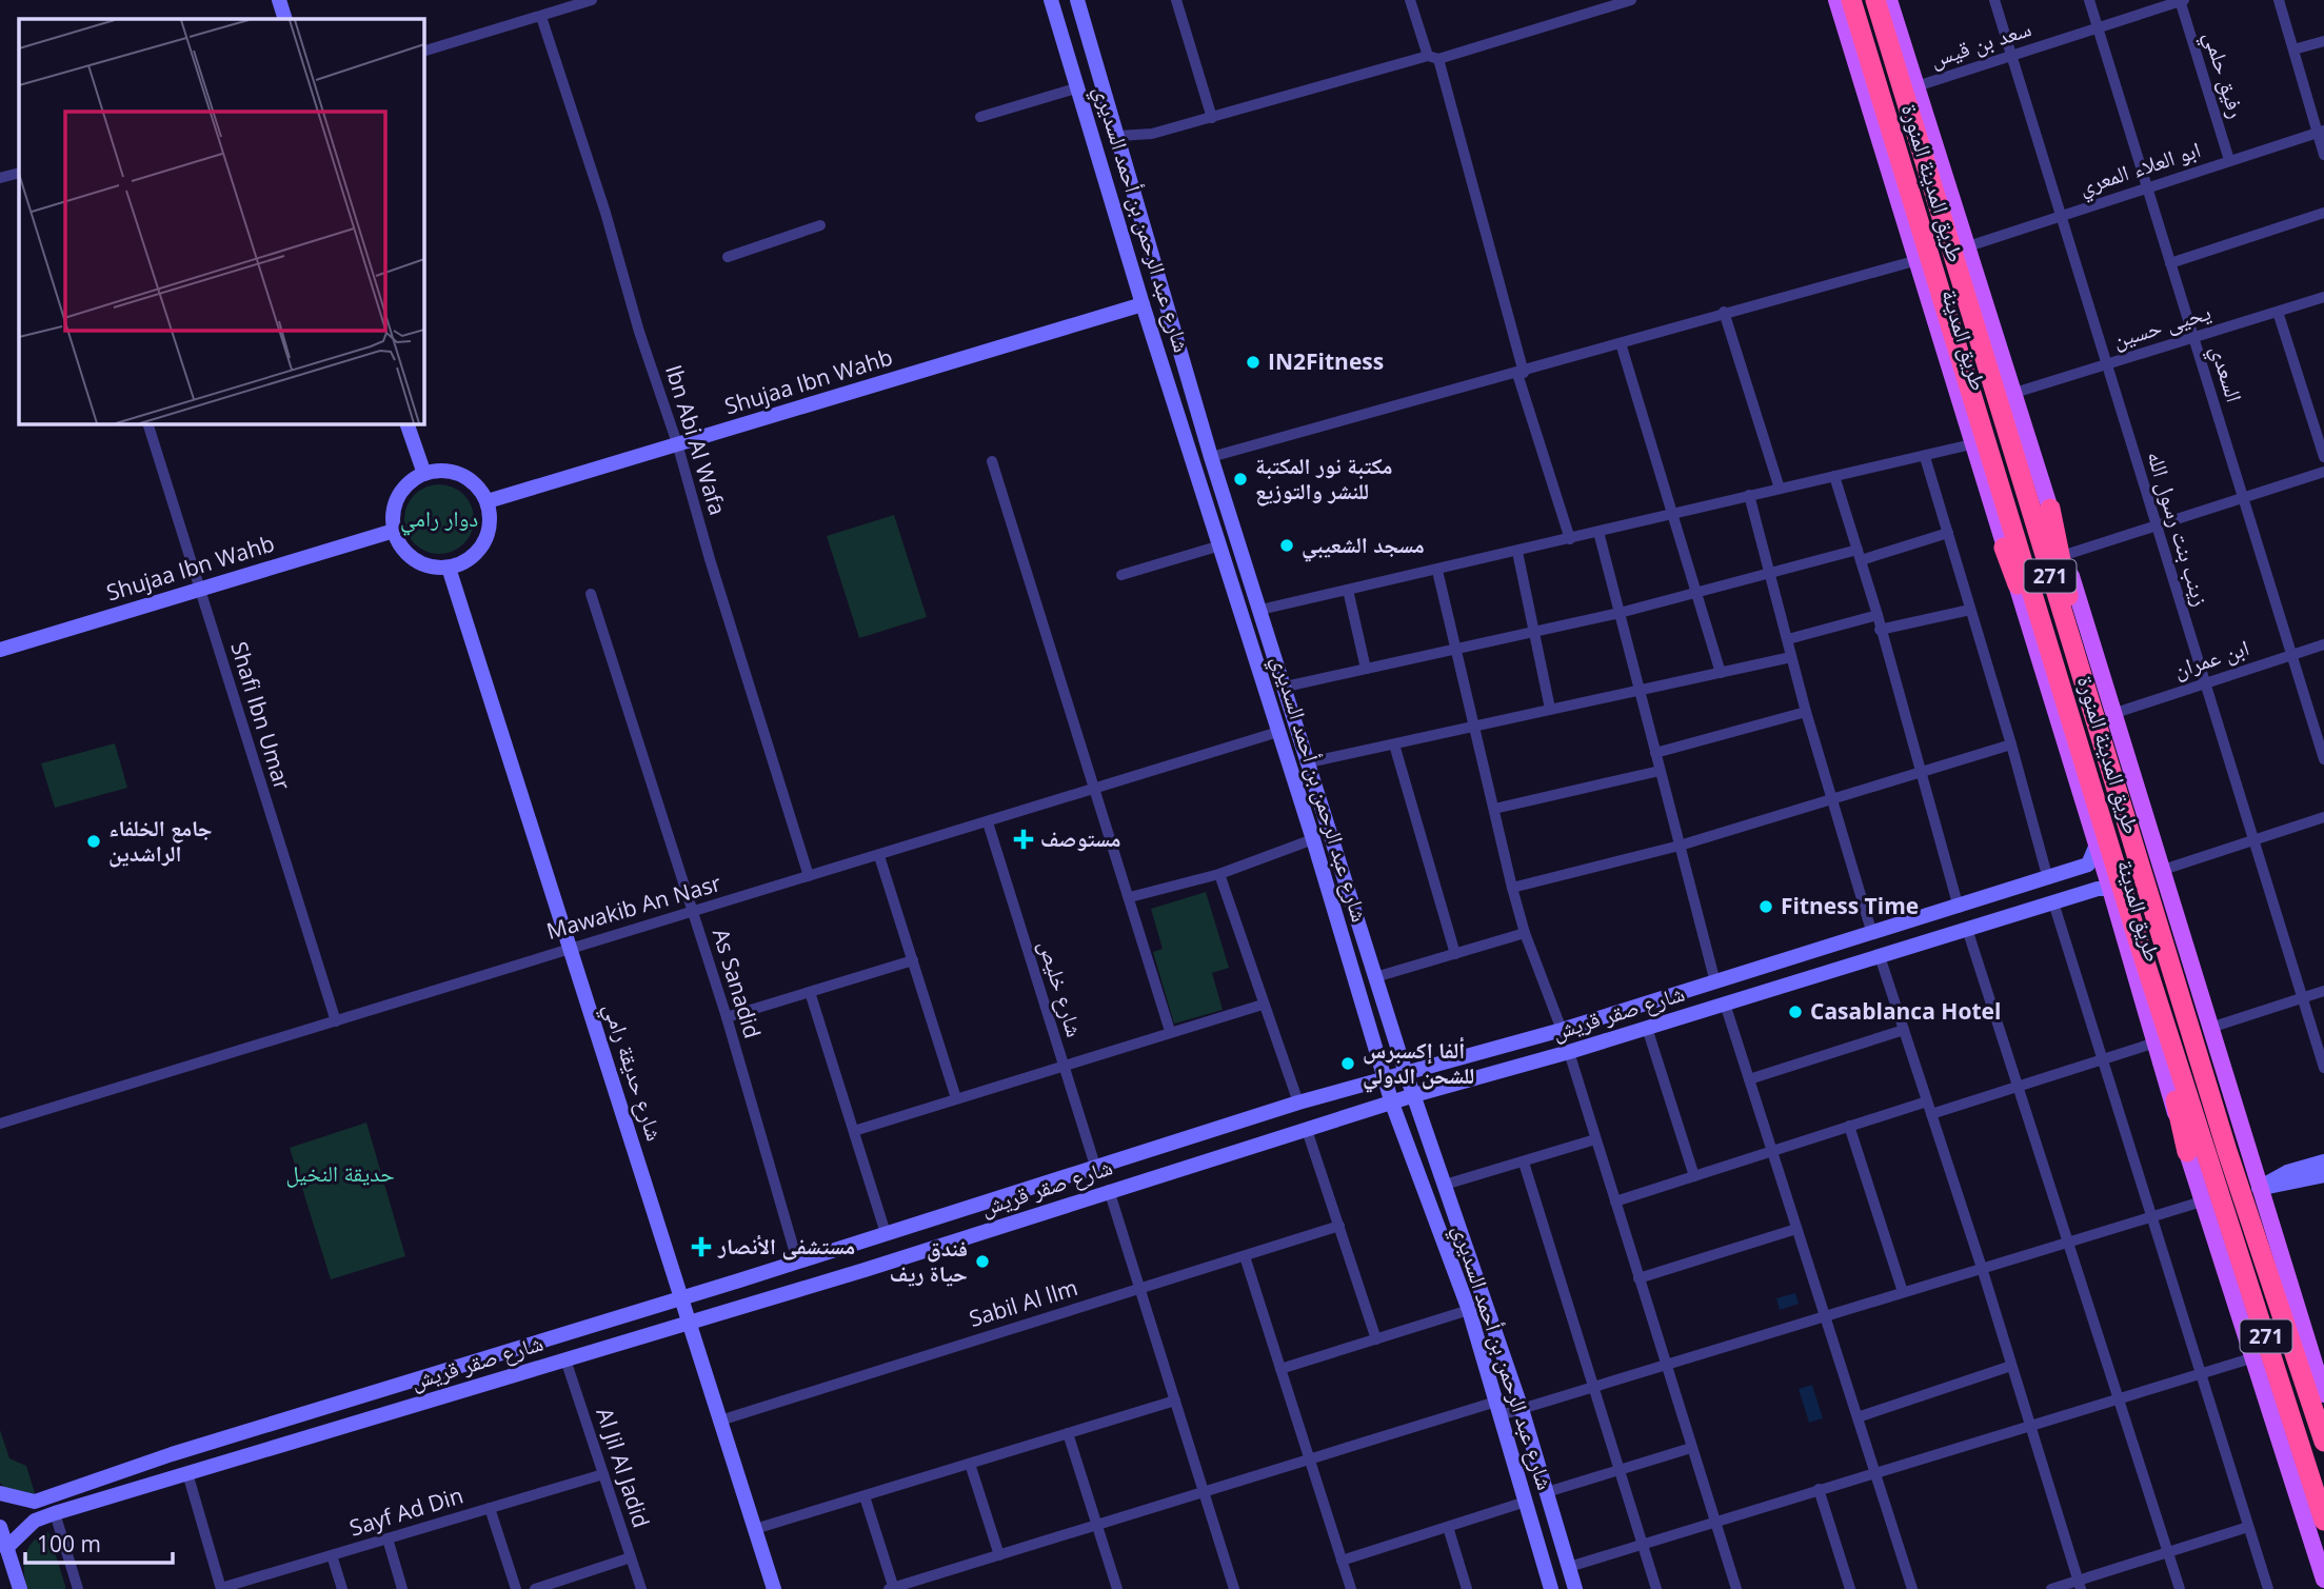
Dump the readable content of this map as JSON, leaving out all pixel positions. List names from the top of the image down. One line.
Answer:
{"streets":{"highway":["طريق المدينة المنورة","271"],"main road":["طريق المدينة"],"street":["سعد بن قيس","رفيق حلمي","ابو العلاء المعري","شارع عبد الرحمن بن أحمد السديري","يحيى حسين","السعدي","Shujaa Ibn Wahb","Ibn Abi Al Wafa","زينب بنت رسول الله","ابن عمران","Shafi Ibn Umar","Mawakib An Nasr","As Sanadid","شارع خليص","شارع صقر قريش","شارع حديقة رامي","Sabil Al llm","Al Jil Al Jadid","Sayf Ad Din"]},"crossings":[["سعد بن قيس","رفيق حلمي"],["سعد بن قيس","طريق المدينة"],["سعد بن قيس","السعدي"],["سعد بن قيس","زينب بنت رسول الله"],["رفيق حلمي","ابو العلاء المعري"],["ابو العلاء المعري","طريق المدينة"],["ابو العلاء المعري","السعدي"],["ابو العلاء المعري","زينب بنت رسول الله"],["طريق المدينة المنورة","طريق المدينة"],["شارع عبد الرحمن بن أحمد السديري","Shujaa Ibn Wahb"],["شارع عبد الرحمن بن أحمد السديري","Mawakib An Nasr"],["شارع عبد الرحمن بن أحمد السديري","شارع صقر قريش"],["يحيى حسين","طريق المدينة"],["يحيى حسين","السعدي"],["يحيى حسين","زينب بنت رسول الله"],["طريق المدينة","ابن عمران"],["طريق المدينة","شارع صقر قريش"],["السعدي","ابن عمران"],["Shujaa Ibn Wahb","Ibn Abi Al Wafa"],["Shujaa Ibn Wahb","Shafi Ibn Umar"],["Shujaa Ibn Wahb","شارع حديقة رامي"],["Ibn Abi Al Wafa","Mawakib An Nasr"],["زينب بنت رسول الله","ابن عمران"],["Shafi Ibn Umar","Mawakib An Nasr"],["Mawakib An Nasr","As Sanadid"],["Mawakib An Nasr","شارع خليص"],["Mawakib An Nasr","شارع حديقة رامي"],["As Sanadid","شارع صقر قريش"],["شارع خليص","شارع صقر قريش"],["شارع صقر قريش","شارع حديقة رامي"],["شارع صقر قريش","Al Jil Al Jadid"],["شارع حديقة رامي","Sabil Al llm"],["Al Jil Al Jadid","Sayf Ad Din"]],"parks":["دوار رامي","حديقة النخيل"],"places":{"other":["IN2Fitness","مكتبة نور المكتبة للنشر والتوزيع","مسجد الشعيبي","جامع الخلفاء الراشدين","Fitness Time","Casablanca Hotel","ألفا إكسبرس للشحن الدولي","فندق حياة ريف"],"health":["مستوصف","مستشفى الأنصار"]},"scale_bar":"100 m"}
